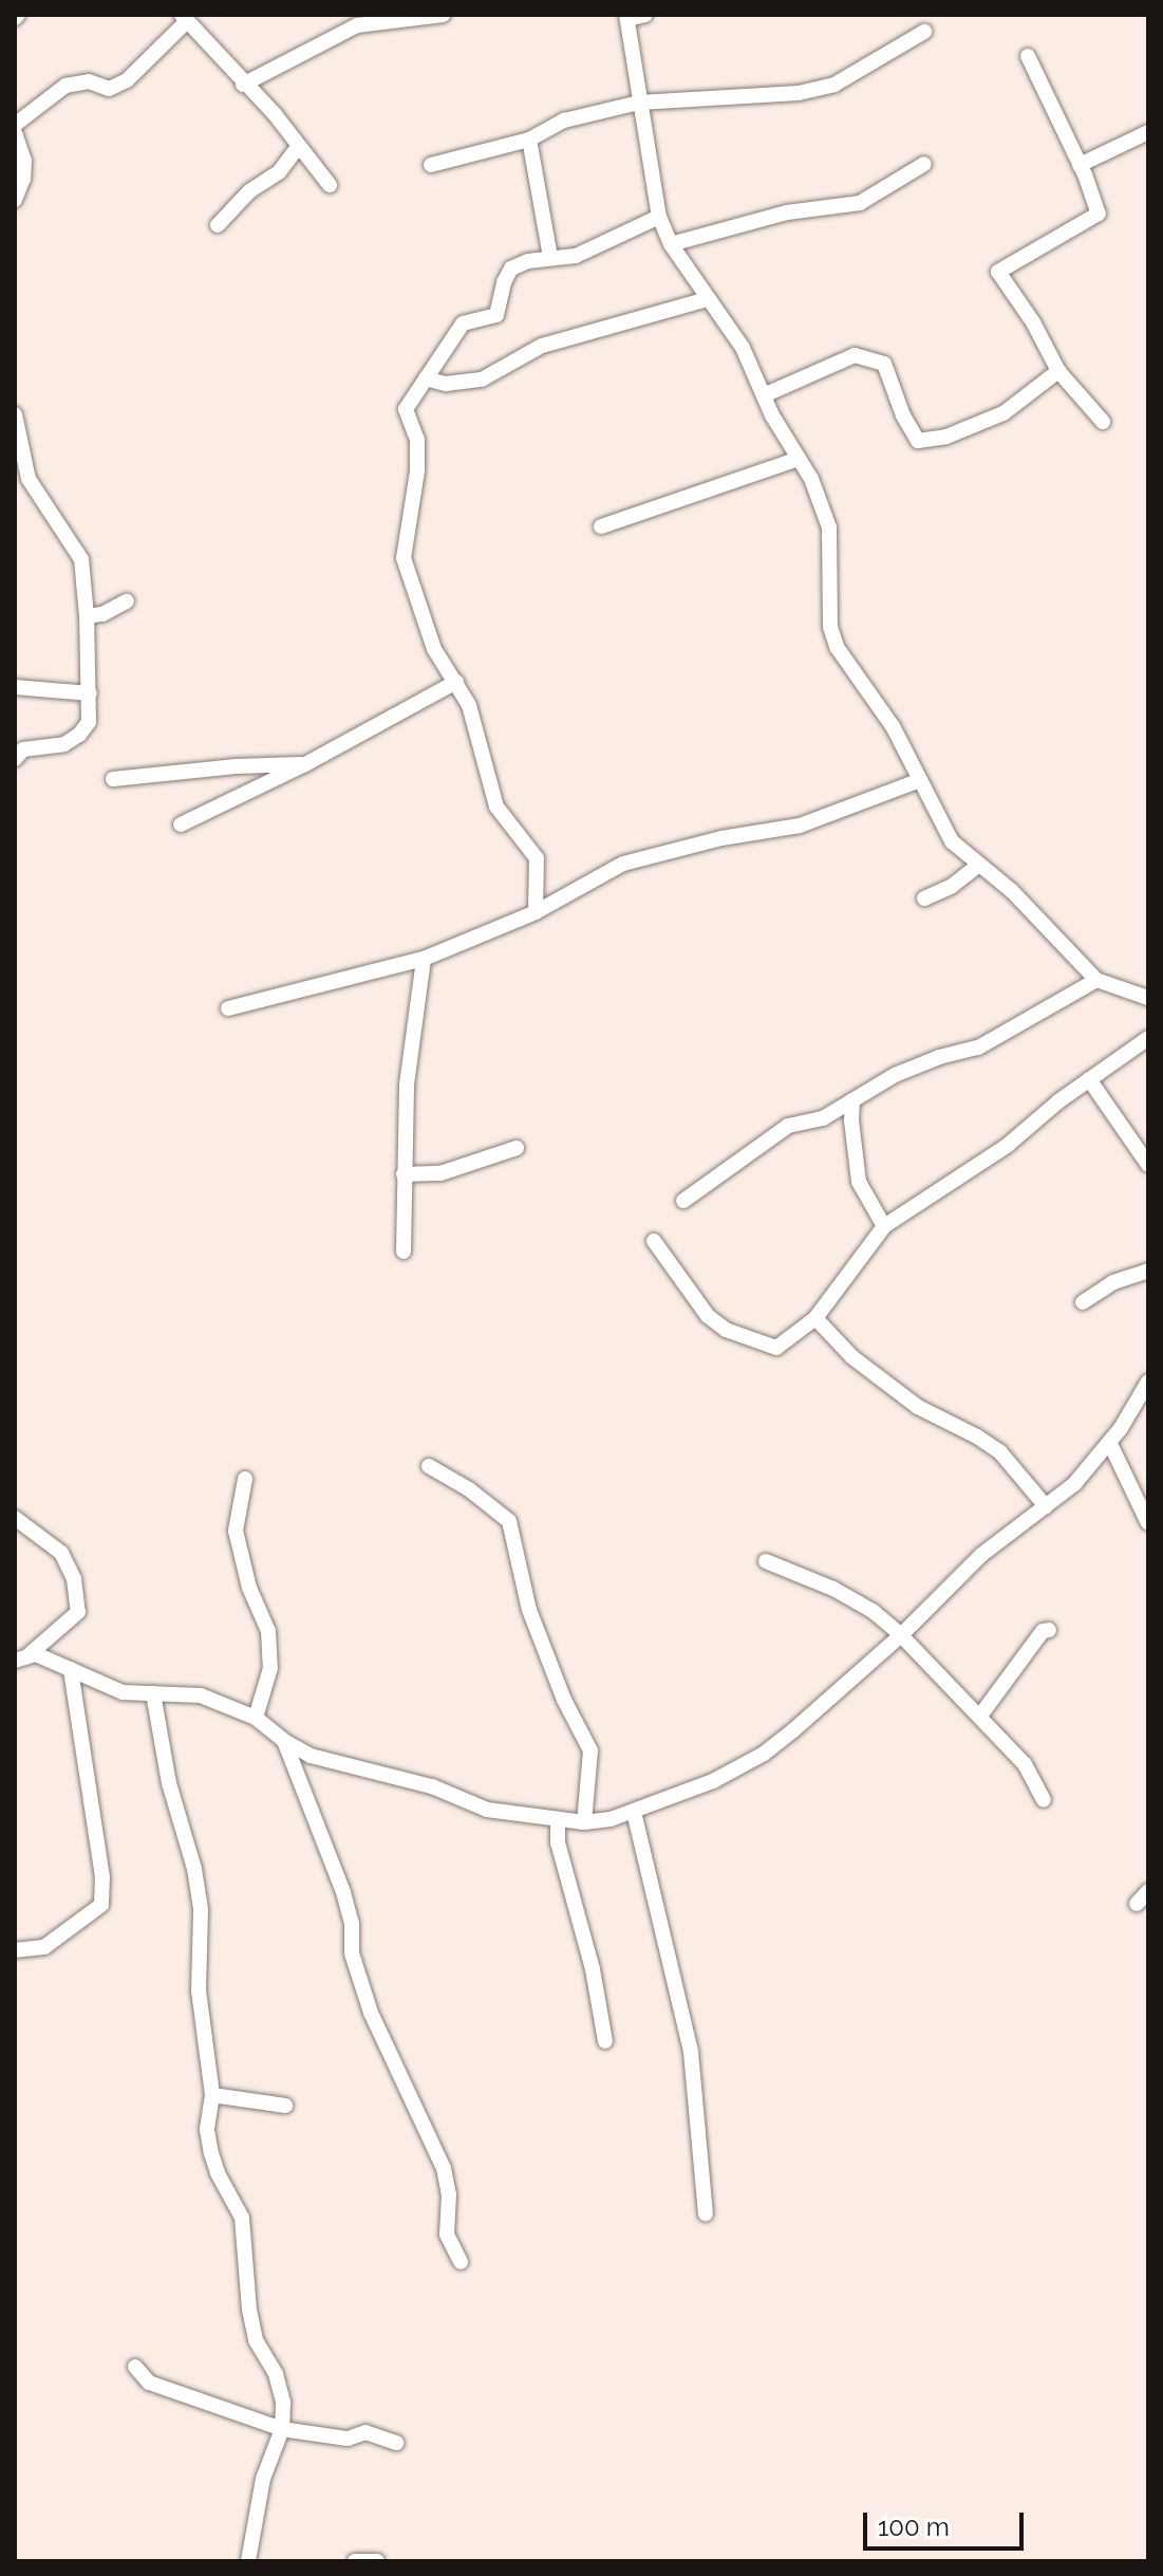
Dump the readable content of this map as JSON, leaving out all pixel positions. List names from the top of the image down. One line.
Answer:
{"scale_bar":"100 m"}
